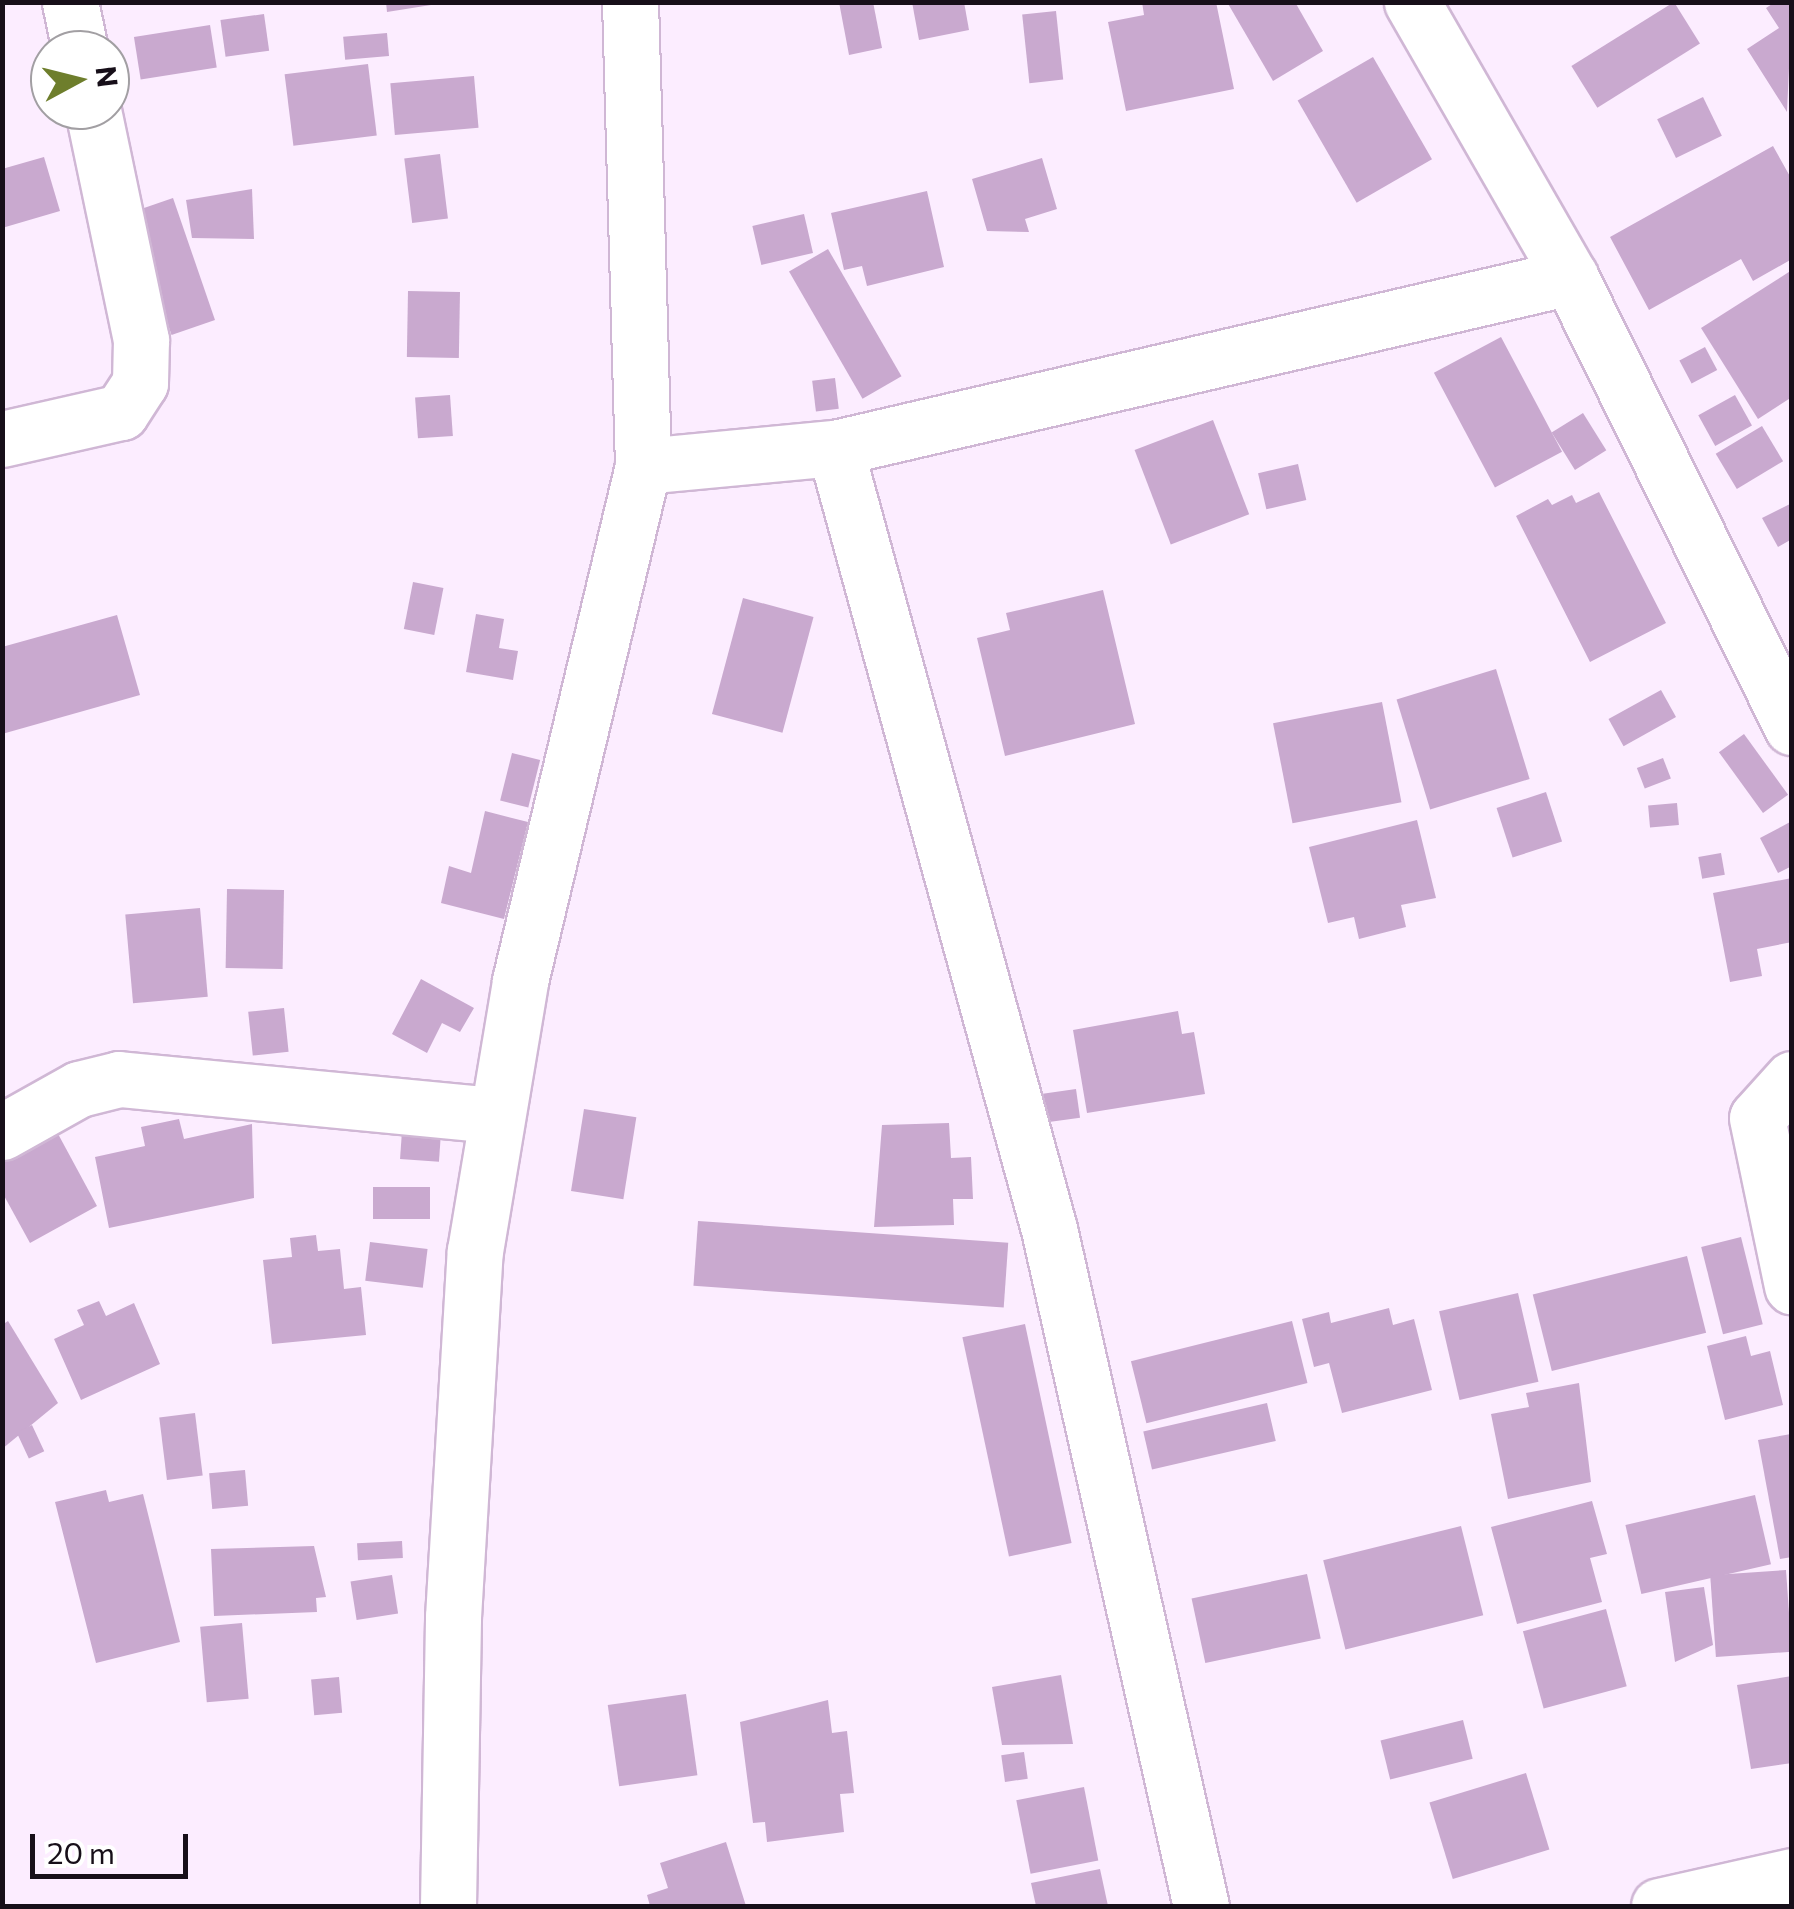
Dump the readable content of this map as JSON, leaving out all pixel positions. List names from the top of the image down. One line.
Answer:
{"scale_bar":"20 m","north":"right"}
